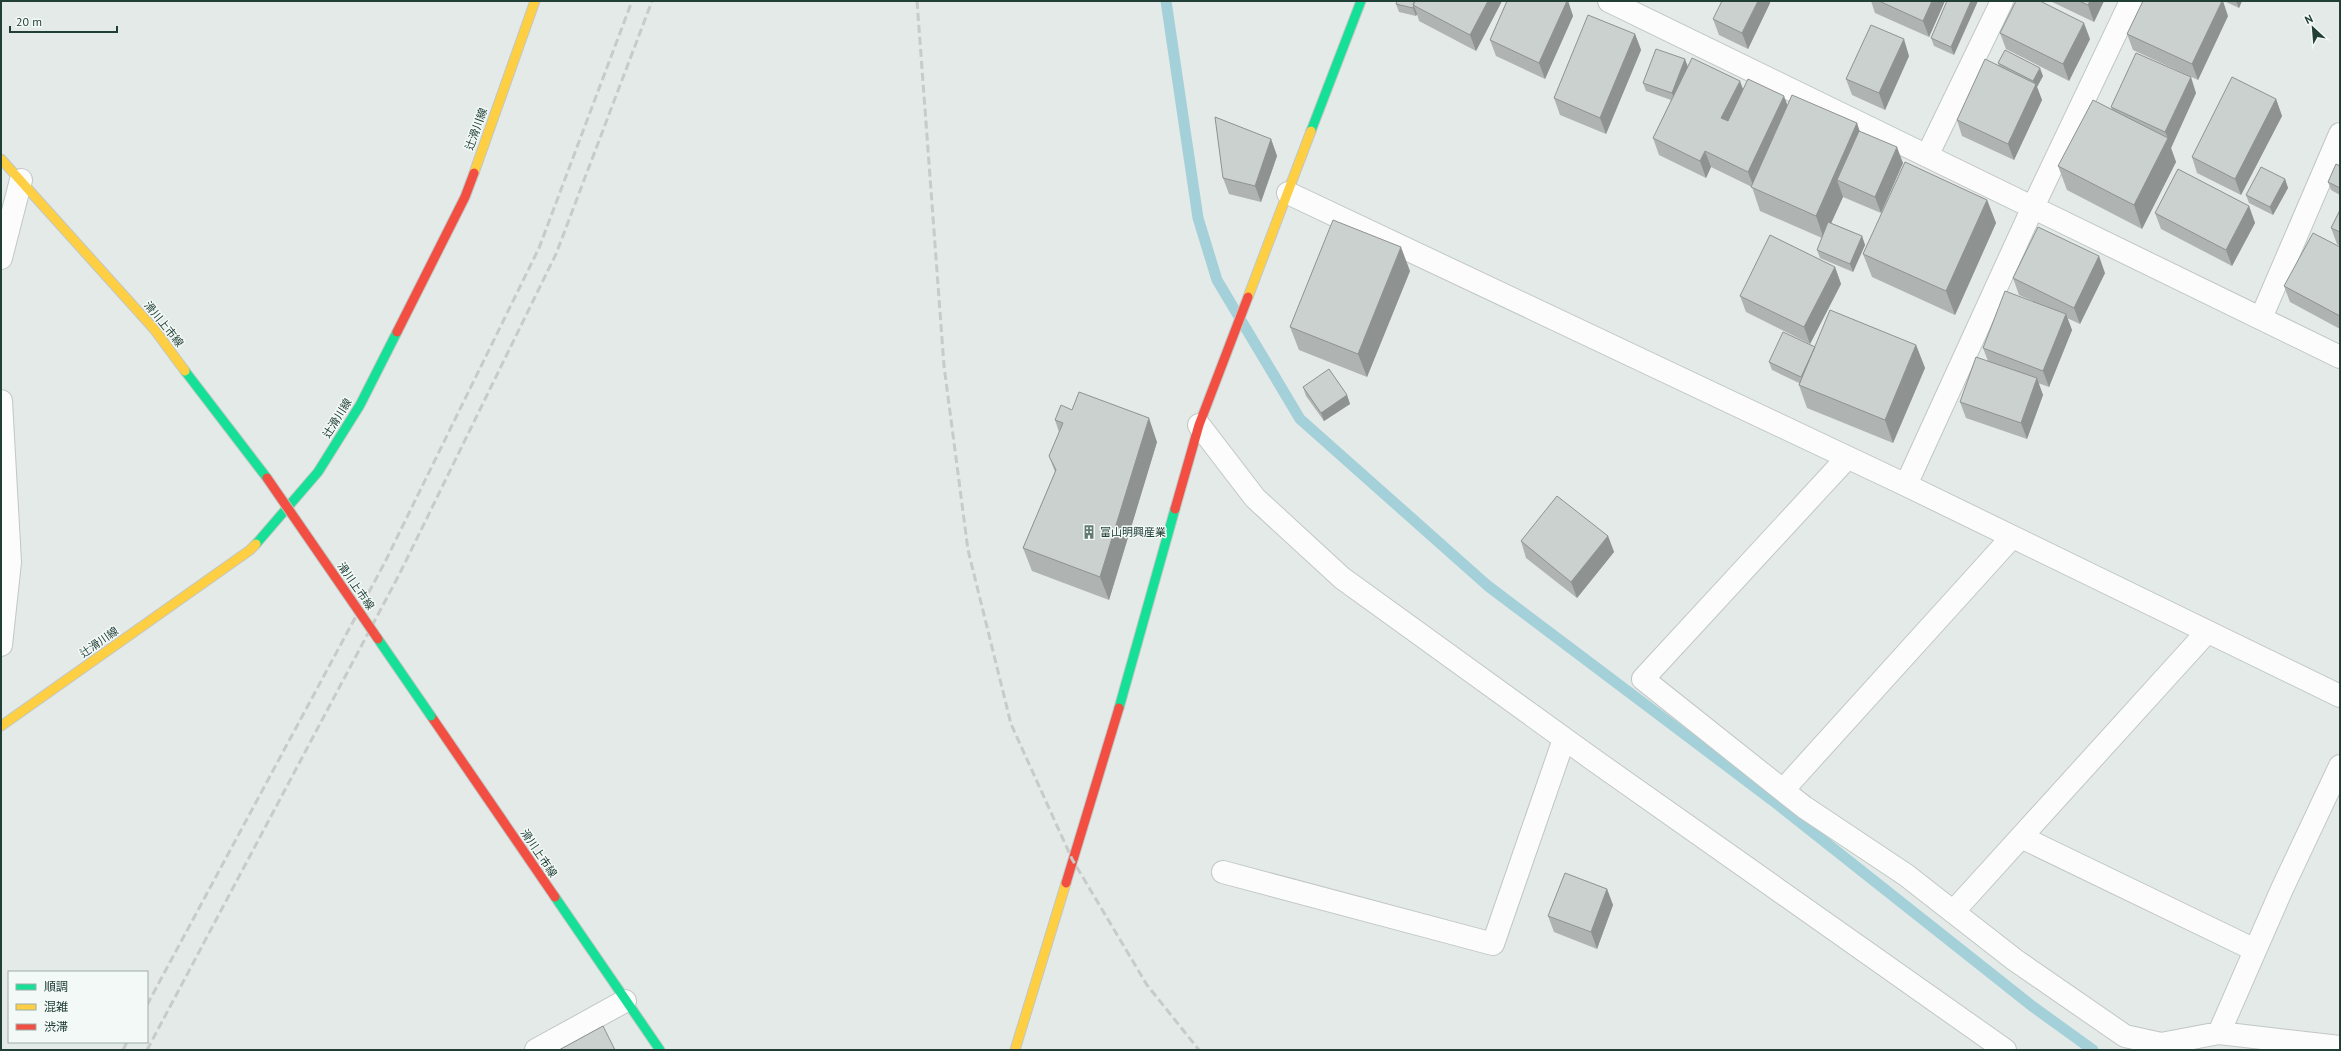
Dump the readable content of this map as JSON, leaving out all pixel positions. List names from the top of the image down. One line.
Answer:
{"streets":{"main road":["辻滑川線","滑川上市線"]},"places":{"building":["富山明興産業"]},"legend":["順調","混雑","渋滞"],"scale_bar":"20 m","north":"top left"}
